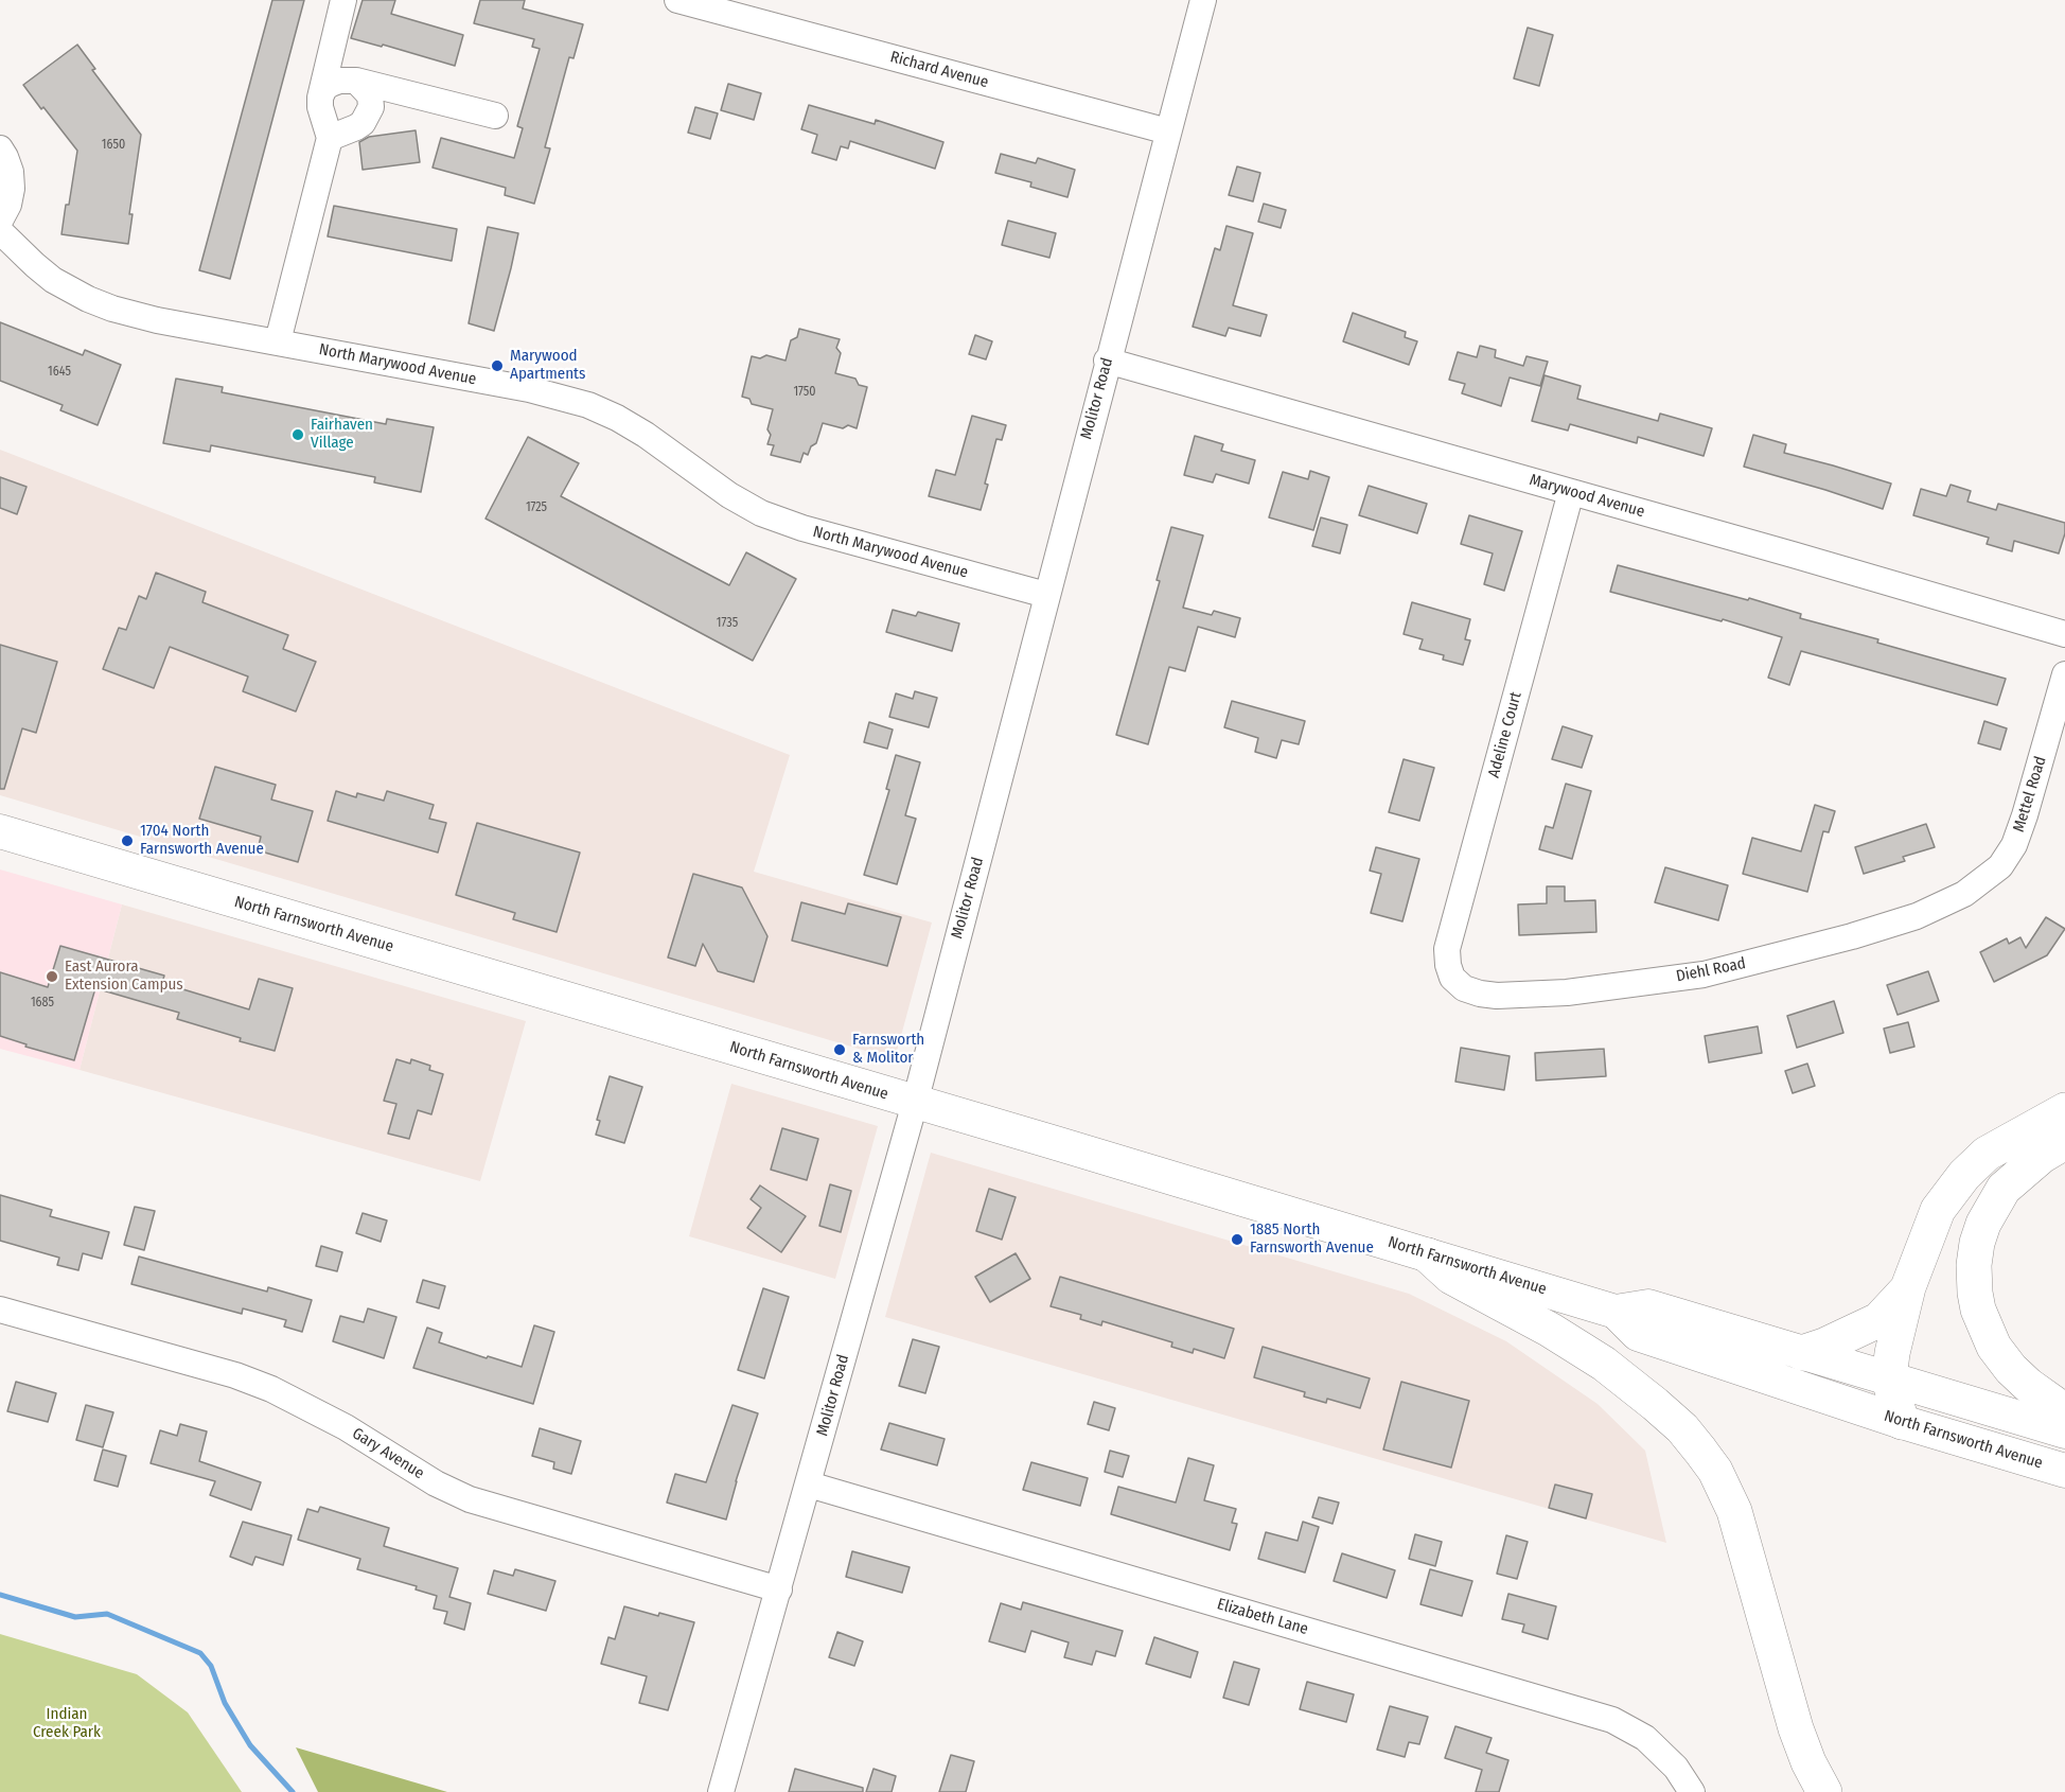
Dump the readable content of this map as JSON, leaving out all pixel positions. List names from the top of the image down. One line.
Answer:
{"streets":{"main road":["North Farnsworth Avenue"],"street":["Richard Avenue","North Marywood Avenue","Molitor Road","Marywood Avenue","Adeline Court","Mettel Road","Diehl Road","Gary Avenue","Elizabeth Lane"]},"crossings":[["Richard Avenue","Molitor Road"],["North Marywood Avenue","Molitor Road"],["Molitor Road","Marywood Avenue"],["Molitor Road","North Farnsworth Avenue"],["Molitor Road","Gary Avenue"],["Molitor Road","Elizabeth Lane"],["Marywood Avenue","Adeline Court"],["Adeline Court","Diehl Road"],["Mettel Road","Diehl Road"]],"parks":["Indian Creek Park"],"places":["Marywood Apartments","Fairhaven Village","1704 North Farnsworth Avenue","East Aurora Extension Campus","Farnsworth & Molitor","1885 North Farnsworth Avenue"],"house_numbers":["1650","1645","1750","1725","1735","1685"]}
